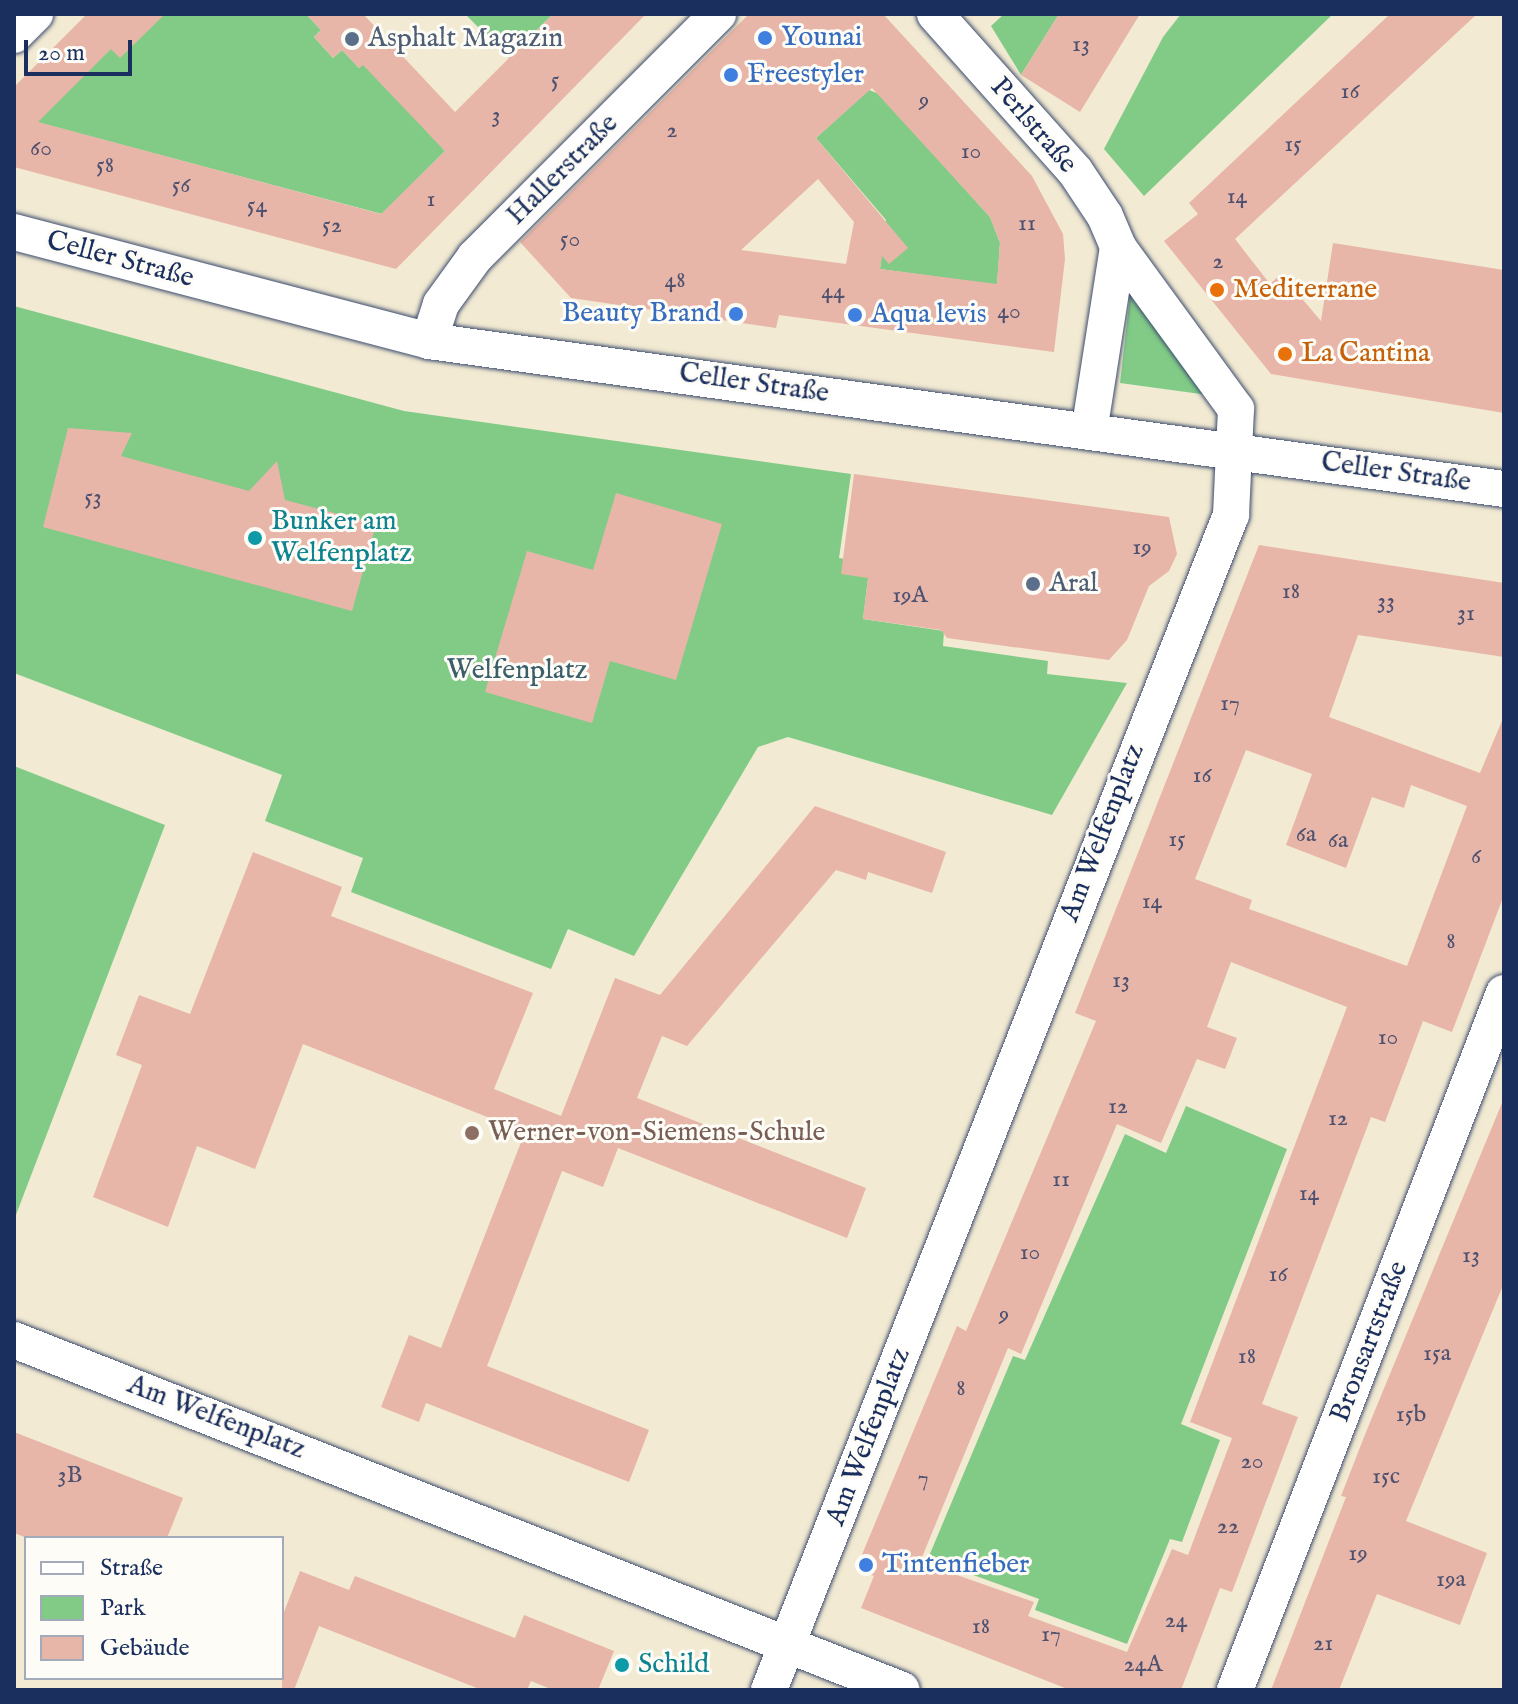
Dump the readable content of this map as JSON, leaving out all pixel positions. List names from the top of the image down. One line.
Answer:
{"streets":{"street":["Perlstraße","Hallerstraße","Celler Straße","Am Welfenplatz","Bronsartstraße"]},"crossings":[["Perlstraße","Celler Straße"],["Perlstraße","Am Welfenplatz"],["Hallerstraße","Celler Straße"],["Celler Straße","Am Welfenplatz"]],"parks":["Welfenplatz"],"places":["Younai","Asphalt Magazin","Freestyler","Mediterrane","Beauty Brand","Aqua levis","La Cantina","Bunker am Welfenplatz","Aral","Werner-von-Siemens-Schule","Tintenfieber","Schild"],"house_numbers":["13","5","16","9","3","2","15","60","10","58","56","14","1","54","11","52","50","2","48","44","40","53","19","18","19A","33","31","17","16","6a","15","6a","6","14","8","13","10","12","12","11","14","10","13","16","9","15a","18","8","15b","20","3B","15c","7","22","19","19a","24","18","17","21","24A"],"legend":["Straße","Park","Gebäude"],"scale_bar":"20 m"}
